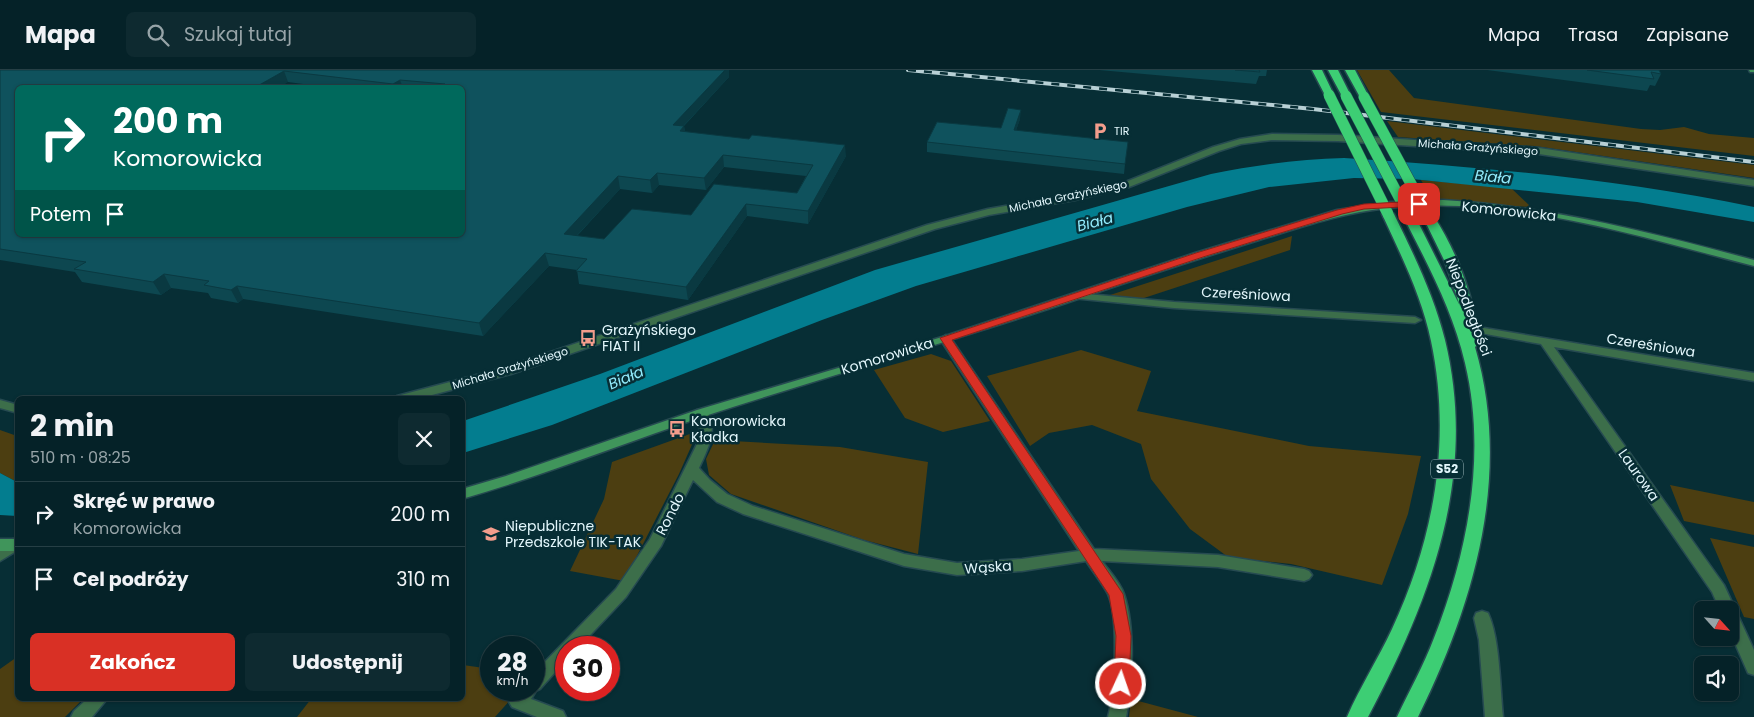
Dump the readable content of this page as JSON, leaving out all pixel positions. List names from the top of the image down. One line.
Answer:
{"streets":{"highway":["Niepodległości","S52"],"street":["Michała Grażyńskiego","Komorowicka","Czereśniowa","Laurowa","Rondo","Wąska"]},"crossings":[["Komorowicka","Czereśniowa"],["Komorowicka","Rondo"],["Czereśniowa","Laurowa"],["Rondo","Wąska"]],"water":["Biała"],"places":{"parking":["TIR"],"bus stop":["Grażyńskiego FIAT II","Komorowicka Kładka"],"school or university":["Niepubliczne Przedszkole TIK-TAK"]},"north":"bottom right","page":{"header":"Mapa","search":"Szukaj tutaj","nav":["Mapa","Trasa","Zapisane"],"turn":["200 m","Komorowicka"],"then":"Potem","heading":["2 min","510 m · 08:25"],"list":[{"name":"Skręć w prawo","note":"Komorowicka","value":"200 m"},{"name":"Cel podróży","value":"310 m"}],"buttons":["Zakończ","Udostępnij"],"speed":"28 km/h","limit":"30"}}
